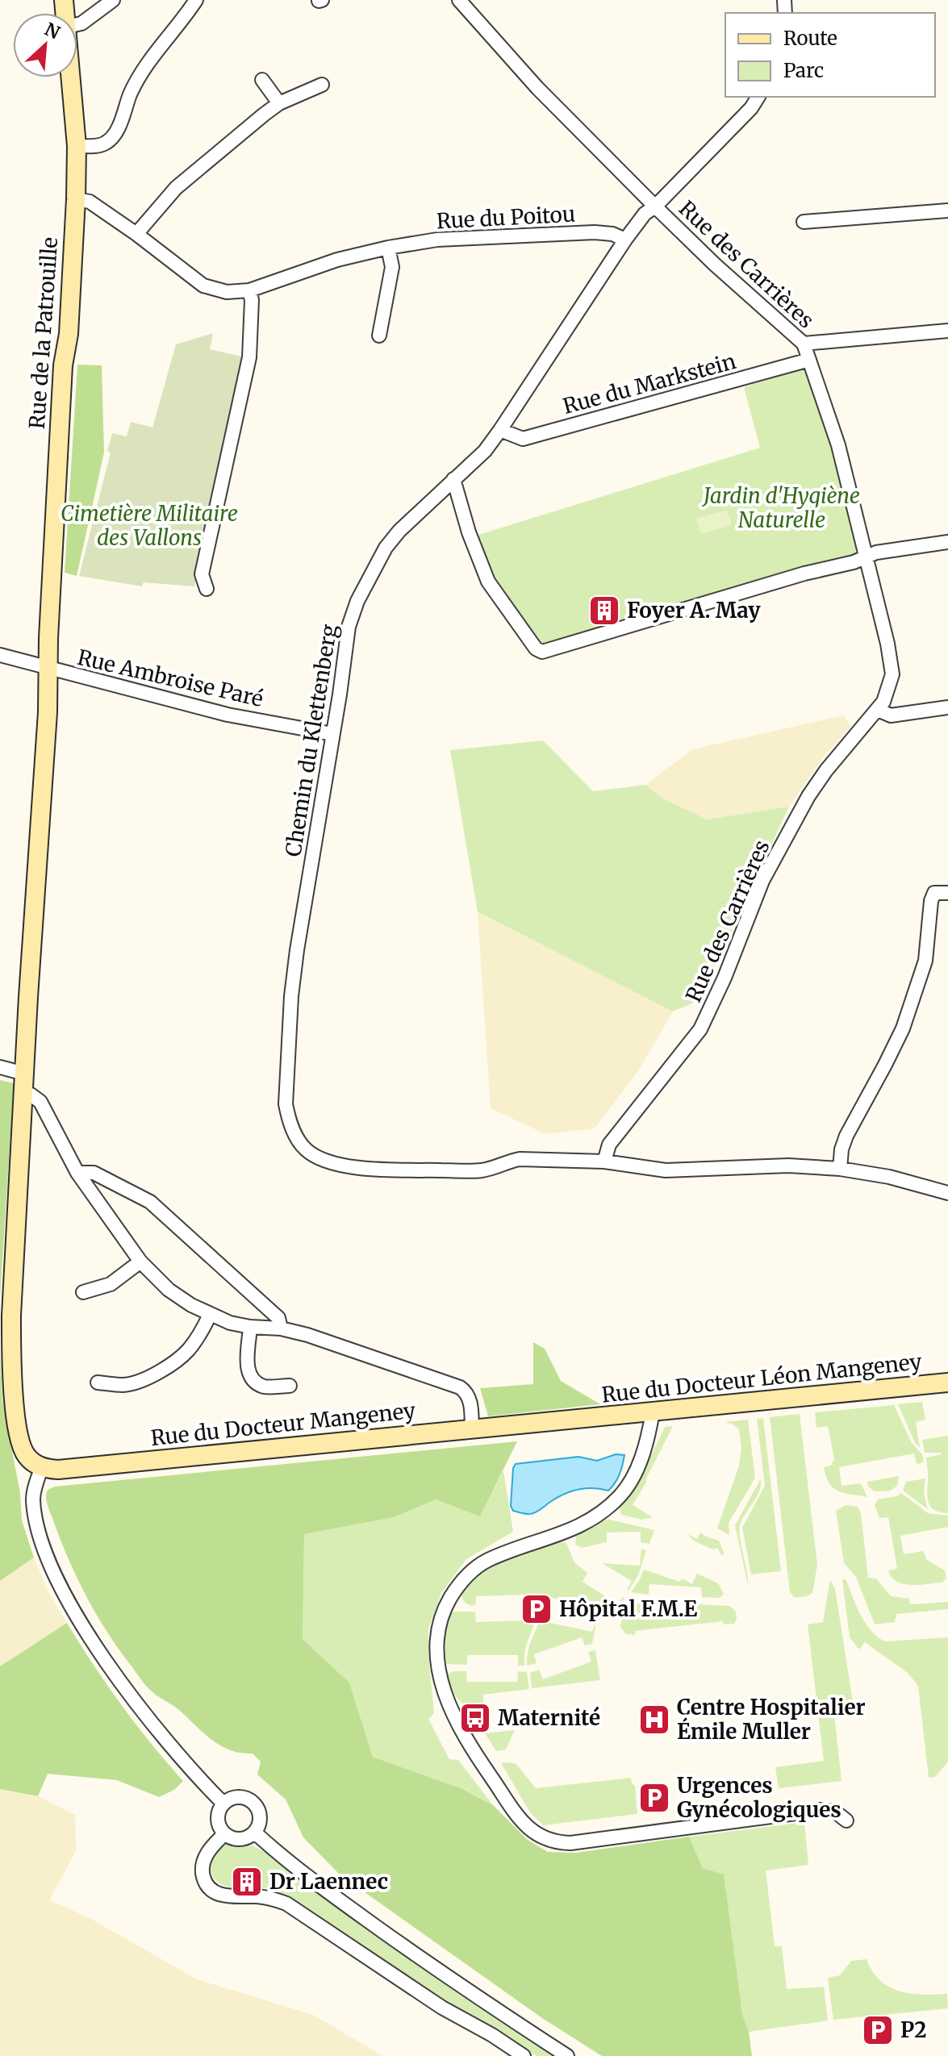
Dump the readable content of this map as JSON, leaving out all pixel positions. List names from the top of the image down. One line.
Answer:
{"streets":{"street":["Rue du Poitou","Rue des Carrières","Rue de la Patrouille","Rue du Markstein","Rue Ambroise Paré","Chemin du Klettenberg","Rue du Docteur Léon Mangeney","Rue du Docteur Mangeney"]},"crossings":[["Rue du Poitou","Rue de la Patrouille"],["Rue du Poitou","Chemin du Klettenberg"],["Rue des Carrières","Rue du Markstein"],["Rue des Carrières","Chemin du Klettenberg"],["Rue de la Patrouille","Rue Ambroise Paré"],["Rue de la Patrouille","Rue du Docteur Mangeney"],["Rue du Markstein","Chemin du Klettenberg"],["Rue Ambroise Paré","Chemin du Klettenberg"],["Rue du Docteur Léon Mangeney","Rue du Docteur Mangeney"]],"parks":["Jardin d'Hygiène Naturelle","Cimetière Militaire des Vallons"],"places":{"building":["Foyer A. May","Dr Laennec"],"parking":["Hôpital F.M.E","Urgences Gynécologiques","P2"],"bus stop":["Maternité"],"hospital":["Centre Hospitalier Émile Muller"]},"legend":["Route","Parc"],"north":"top right"}
